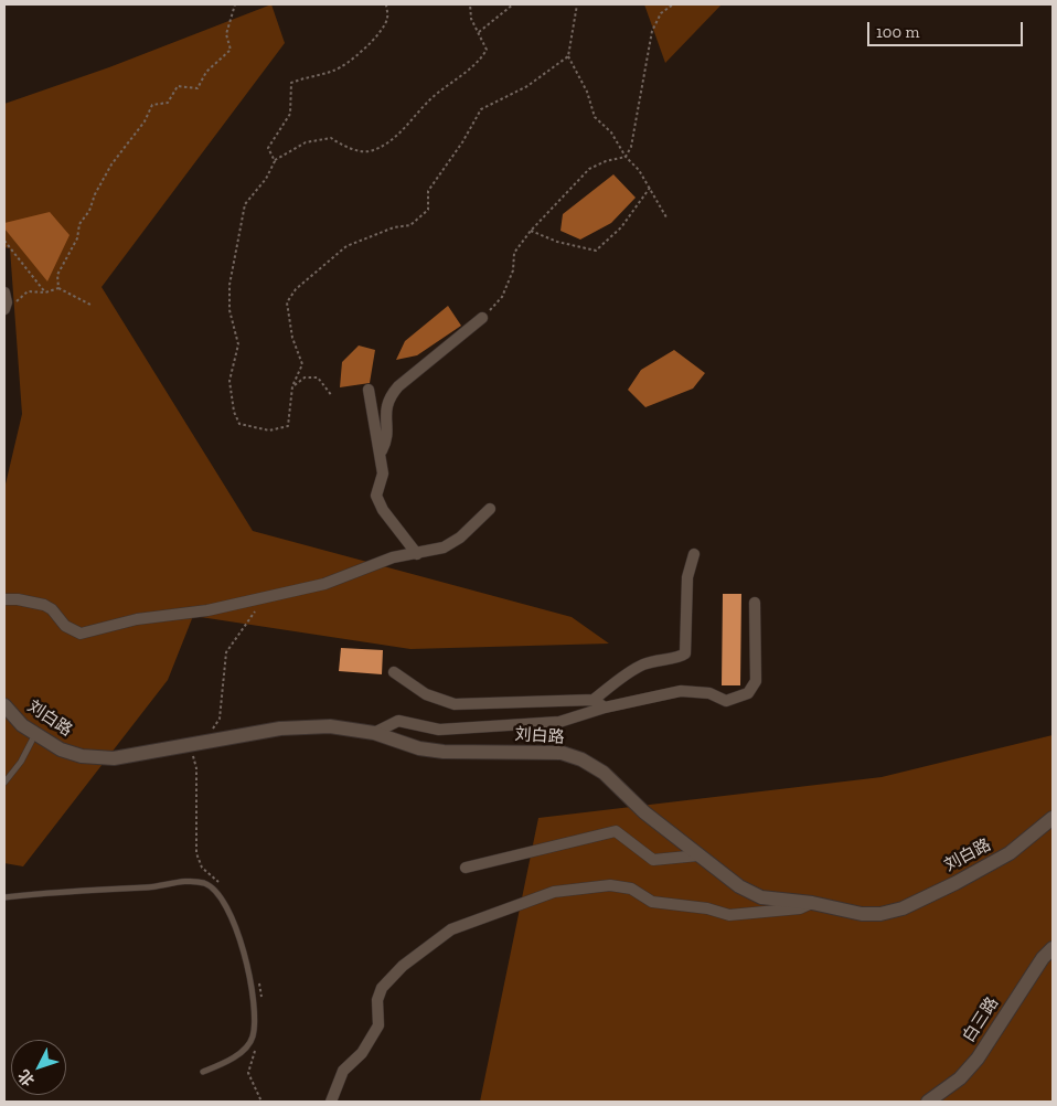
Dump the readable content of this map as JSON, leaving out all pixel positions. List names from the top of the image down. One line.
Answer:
{"streets":{"street":["刘白路","白三路"]},"scale_bar":"100 m","north":"bottom left"}
